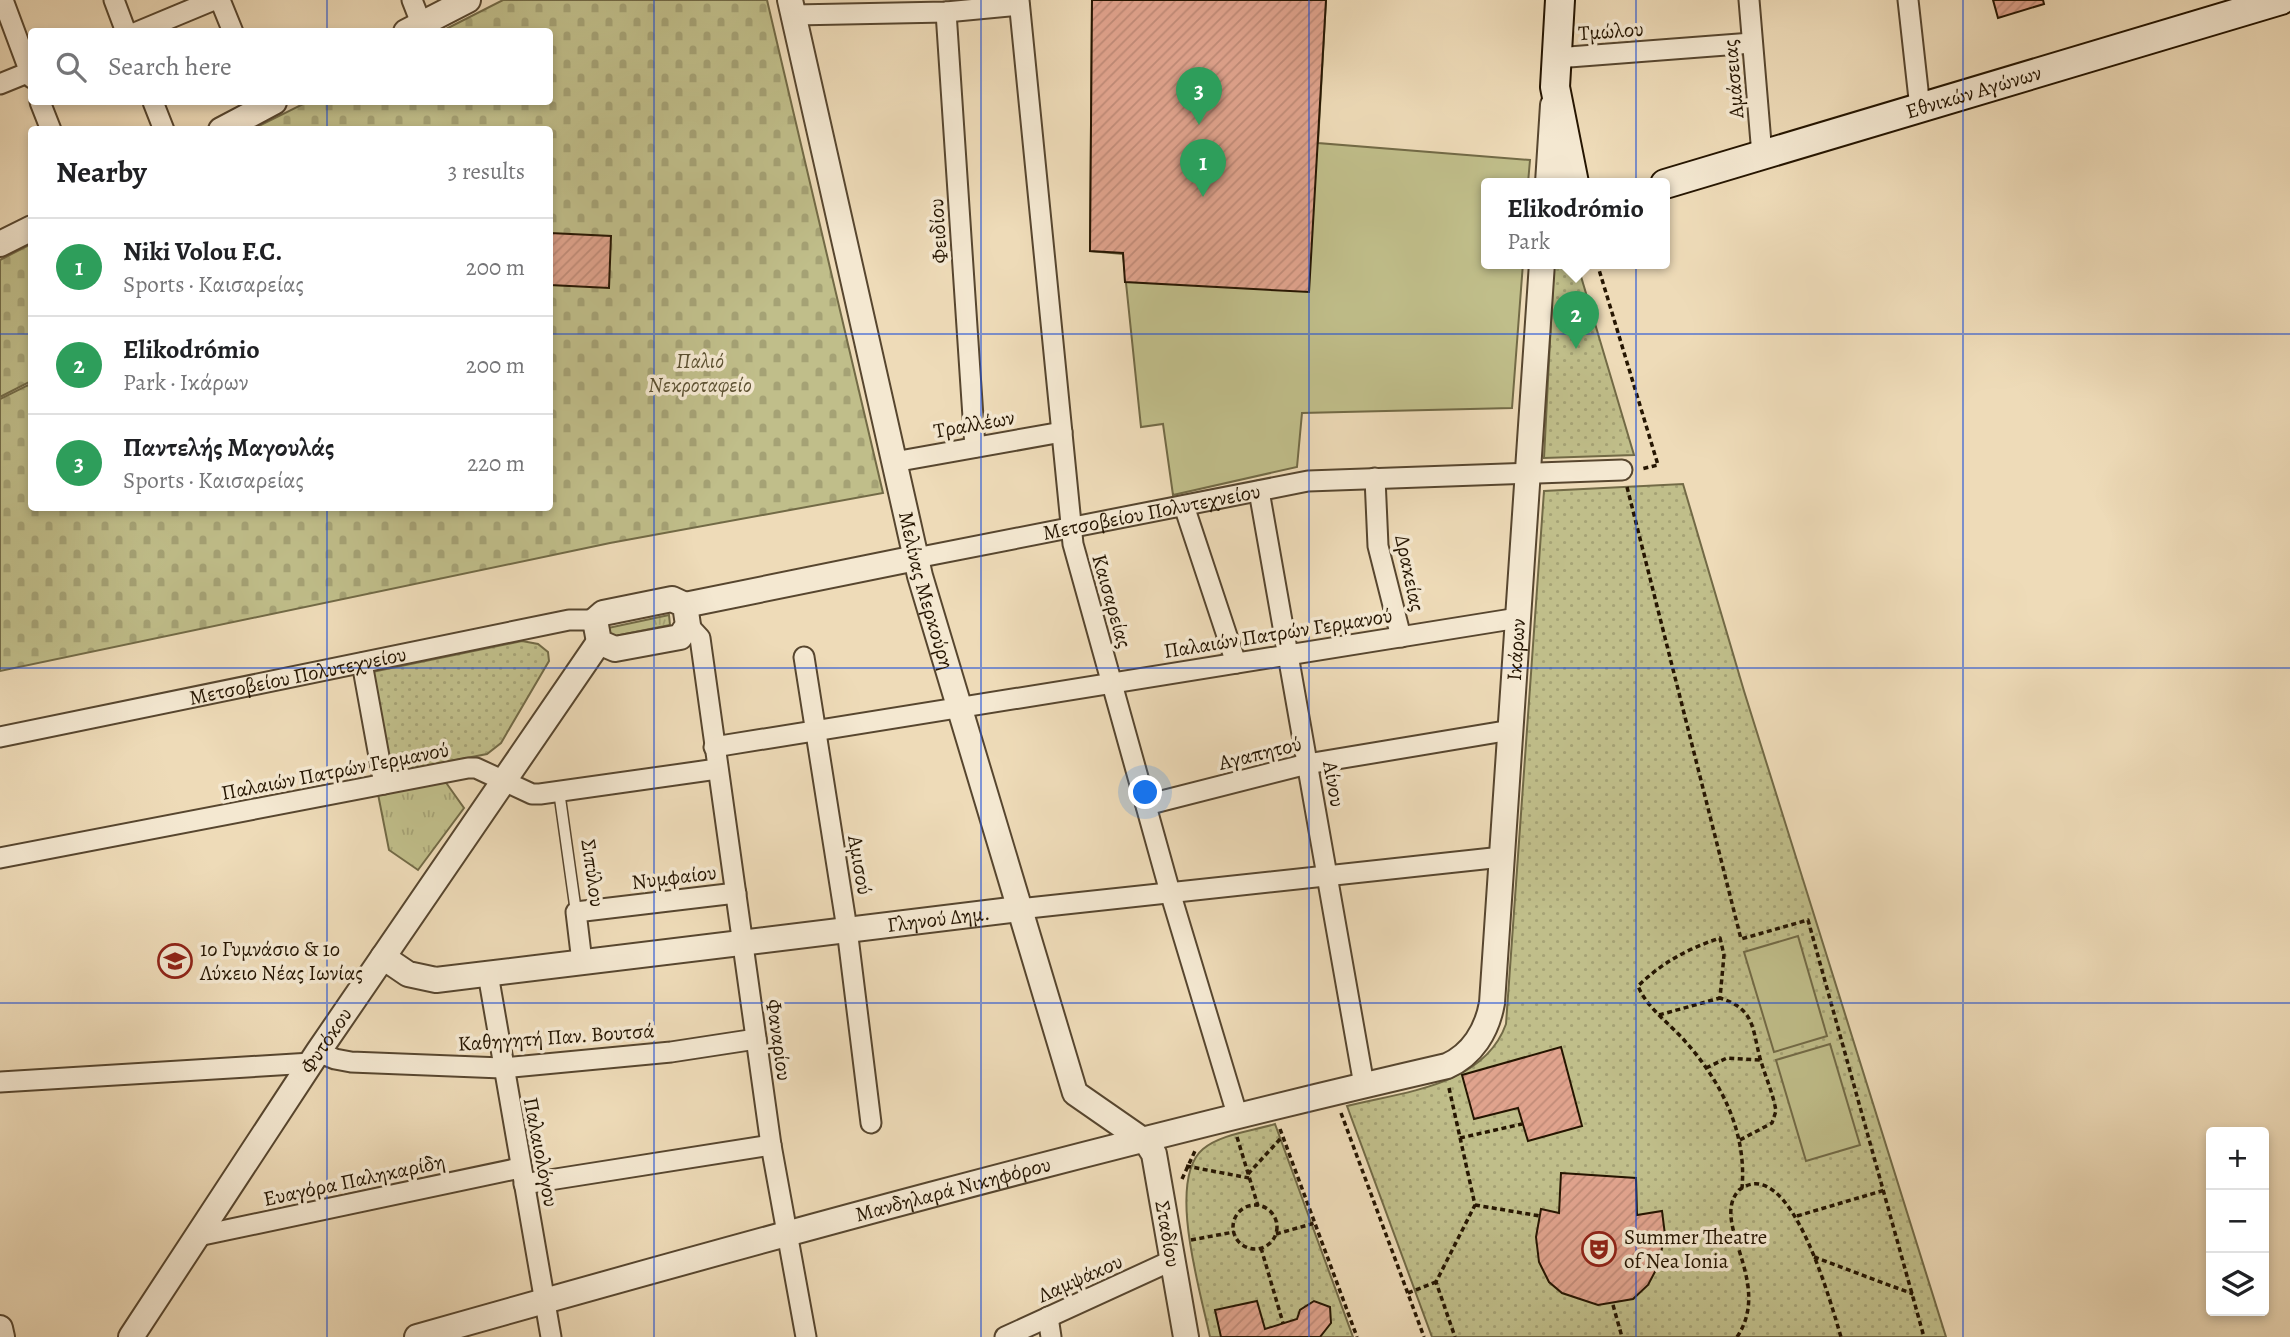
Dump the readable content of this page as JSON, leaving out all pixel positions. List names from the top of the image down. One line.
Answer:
{"streets":{"main road":["Εθνικών Αγώνων"],"street":["Τμώλου","Αμάσειας","Φειδίου","Τραλλέων","Μετσοβείου Πολυτεχνείου","Δρακείας","Μελίνας Μερκούρη","Καισαρείας","Παλαιών Πατρών Γερμανού","Ικάρων","Αγαπητού","Αίνου","Αμισού","Σιπύλου","Νυμφαίου","Γληνού Δημ.","Καθηγητή Παν. Βουτσά","Φυτόκου","Φαναρίου","Παλαιολόγου","Ευαγόρα Παληκαρίδη","Μανδηλαρά Νικηφόρου","Σταδίου","Λαμψάκου"]},"crossings":[["Τμώλου","Αμάσειας"],["Αμάσειας","Εθνικών Αγώνων"],["Φειδίου","Τραλλέων"],["Τραλλέων","Μελίνας Μερκούρη"],["Τραλλέων","Καισαρείας"],["Μετσοβείου Πολυτεχνείου","Δρακείας"],["Μετσοβείου Πολυτεχνείου","Μελίνας Μερκούρη"],["Μετσοβείου Πολυτεχνείου","Καισαρείας"],["Μετσοβείου Πολυτεχνείου","Ικάρων"],["Μετσοβείου Πολυτεχνείου","Αίνου"],["Μετσοβείου Πολυτεχνείου","Φυτόκου"],["Μετσοβείου Πολυτεχνείου","Φαναρίου"],["Δρακείας","Παλαιών Πατρών Γερμανού"],["Μελίνας Μερκούρη","Παλαιών Πατρών Γερμανού"],["Μελίνας Μερκούρη","Γληνού Δημ."],["Μελίνας Μερκούρη","Μανδηλαρά Νικηφόρου"],["Μελίνας Μερκούρη","Σταδίου"],["Καισαρείας","Παλαιών Πατρών Γερμανού"],["Καισαρείας","Αγαπητού"],["Καισαρείας","Γληνού Δημ."],["Καισαρείας","Μανδηλαρά Νικηφόρου"],["Παλαιών Πατρών Γερμανού","Ικάρων"],["Παλαιών Πατρών Γερμανού","Αίνου"],["Παλαιών Πατρών Γερμανού","Αμισού"],["Παλαιών Πατρών Γερμανού","Σιπύλου"],["Παλαιών Πατρών Γερμανού","Φυτόκου"],["Παλαιών Πατρών Γερμανού","Φαναρίου"],["Ικάρων","Αγαπητού"],["Ικάρων","Γληνού Δημ."],["Ικάρων","Μανδηλαρά Νικηφόρου"],["Αγαπητού","Αίνου"],["Αίνου","Γληνού Δημ."],["Αίνου","Μανδηλαρά Νικηφόρου"],["Αμισού","Γληνού Δημ."],["Σιπύλου","Νυμφαίου"],["Σιπύλου","Γληνού Δημ."],["Νυμφαίου","Φαναρίου"],["Γληνού Δημ.","Φυτόκου"],["Γληνού Δημ.","Φαναρίου"],["Γληνού Δημ.","Παλαιολόγου"],["Καθηγητή Παν. Βουτσά","Φυτόκου"],["Καθηγητή Παν. Βουτσά","Φαναρίου"],["Καθηγητή Παν. Βουτσά","Παλαιολόγου"],["Φυτόκου","Ευαγόρα Παληκαρίδη"],["Φαναρίου","Ευαγόρα Παληκαρίδη"],["Φαναρίου","Μανδηλαρά Νικηφόρου"],["Παλαιολόγου","Ευαγόρα Παληκαρίδη"],["Παλαιολόγου","Μανδηλαρά Νικηφόρου"],["Μανδηλαρά Νικηφόρου","Σταδίου"],["Σταδίου","Λαμψάκου"]],"parks":["Παλιό Νεκροταφείο"],"places":{"school or university":["1ο Γυμνάσιο & 1ο Λύκειο Νέας Ιωνίας"],"theatre":["Summer Theatre of Nea Ionia"]},"page":{"search":"Search here","pins":["3","1","2"],"heading":["Nearby","3 results"],"popup":["Elikodrómio","Park"],"list":[{"mark":"1","name":"Niki Volou F.C.","note":"Sports · Καισαρείας","value":"200 m"},{"mark":"2","name":"Elikodrómio","note":"Park · Ικάρων","value":"200 m"},{"mark":"3","name":"Παντελής Μαγουλάς","note":"Sports · Καισαρείας","value":"220 m"}],"map_buttons":["+","−"]}}
